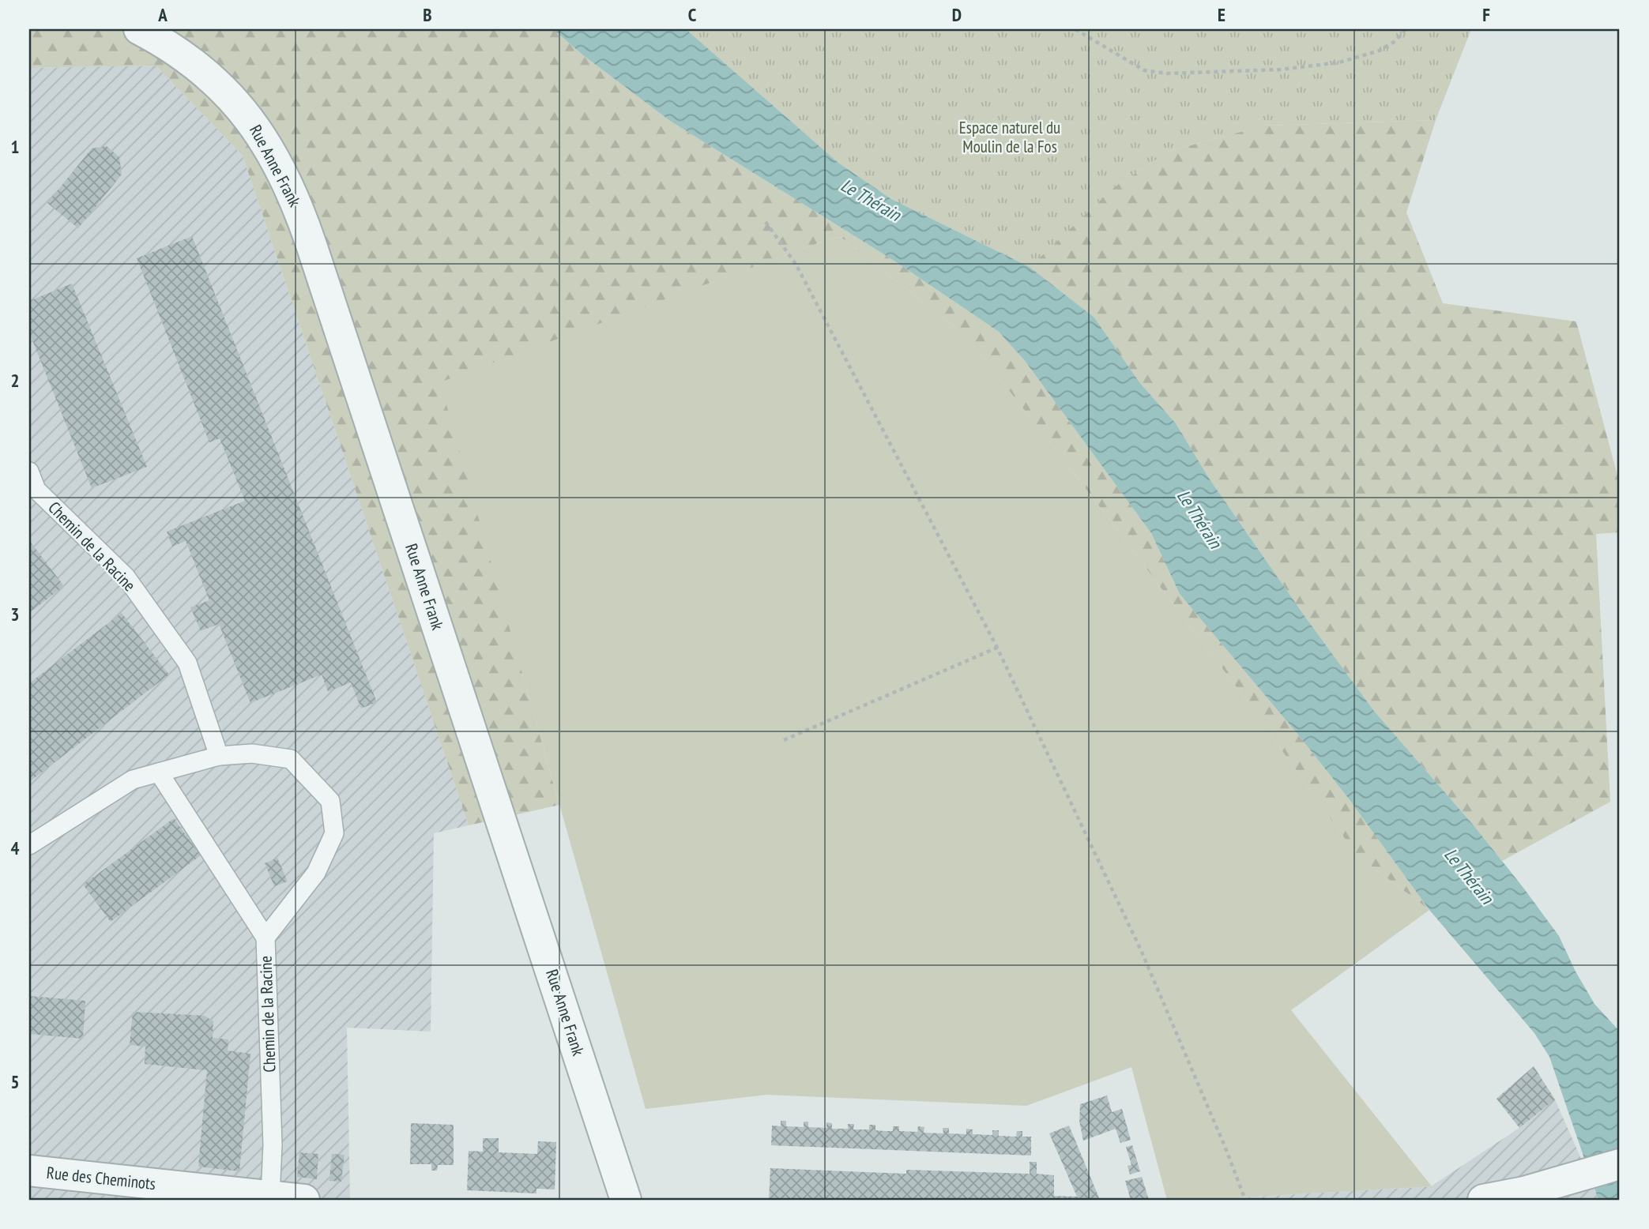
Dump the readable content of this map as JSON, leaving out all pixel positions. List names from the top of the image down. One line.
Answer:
{"streets":{"street":["Rue Anne Frank","Rue des Cheminots"],"lane":["Chemin de la Racine"]},"crossings":[["Chemin de la Racine","Rue des Cheminots"]],"water":["Le Thérain"],"parks":["Espace naturel du Moulin de la Fos"],"grid":{"columns":["A","B","C","D","E","F"],"rows":["1","2","3","4","5"]}}
